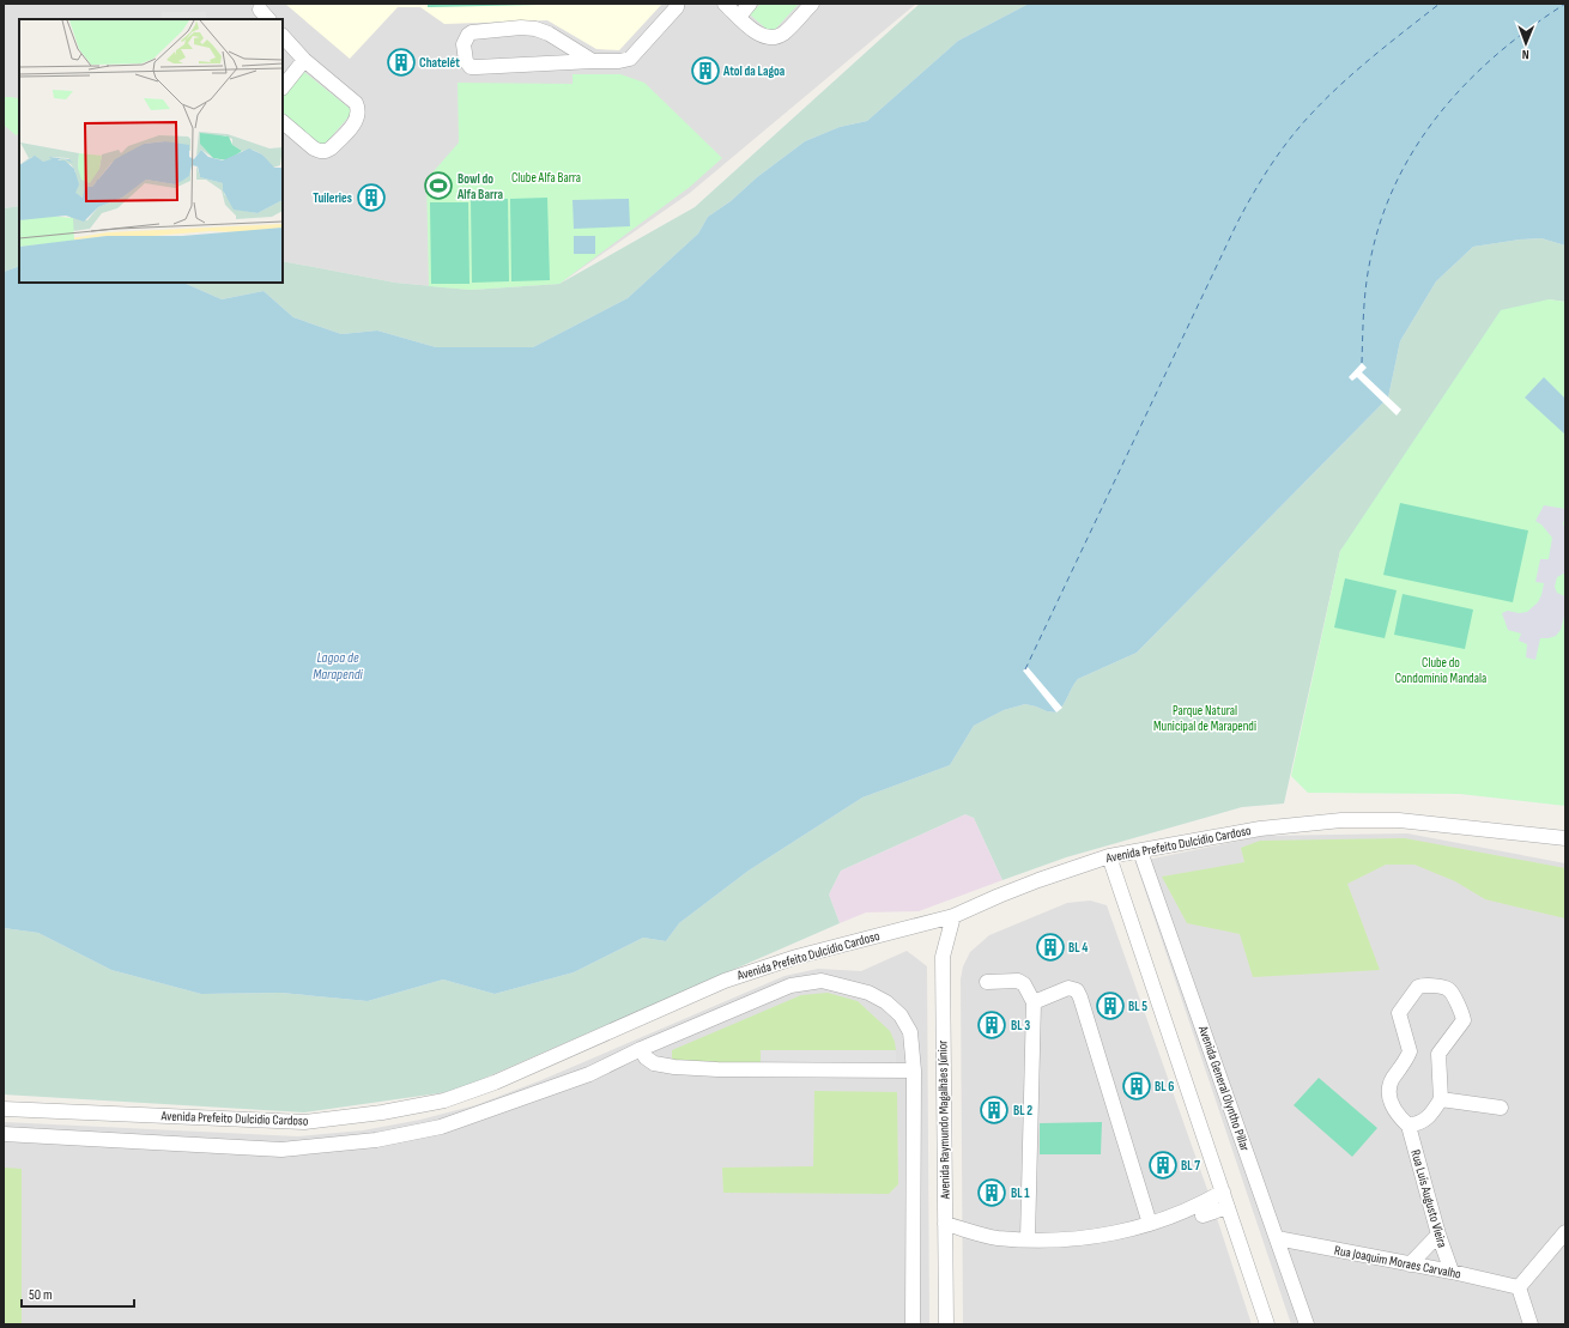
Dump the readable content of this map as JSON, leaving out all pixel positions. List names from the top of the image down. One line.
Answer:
{"streets":{"street":["Avenida Prefeito Dulcídio Cardoso","Avenida General Olyntho Pillar","Avenida Raymundo Magalhães Júnior","Rua Luís Augusto Vieira","Rua Joaquim Moraes Carvalho"]},"crossings":[["Avenida Prefeito Dulcídio Cardoso","Avenida General Olyntho Pillar"],["Avenida Prefeito Dulcídio Cardoso","Avenida Raymundo Magalhães Júnior"],["Avenida General Olyntho Pillar","Rua Joaquim Moraes Carvalho"],["Rua Luís Augusto Vieira","Rua Joaquim Moraes Carvalho"]],"water":["Lagoa de Marapendi"],"parks":["Clube Alfa Barra","Clube do Condomínio Mandala","Parque Natural Municipal de Marapendi"],"places":{"building":["Chatelét","Atol da Lagoa","Tuileries","BL 4","BL 5","BL 3","BL 6","BL 2","BL 7","BL 1"],"sports":["Bowl do Alfa Barra"]},"scale_bar":"50 m","north":"bottom"}
